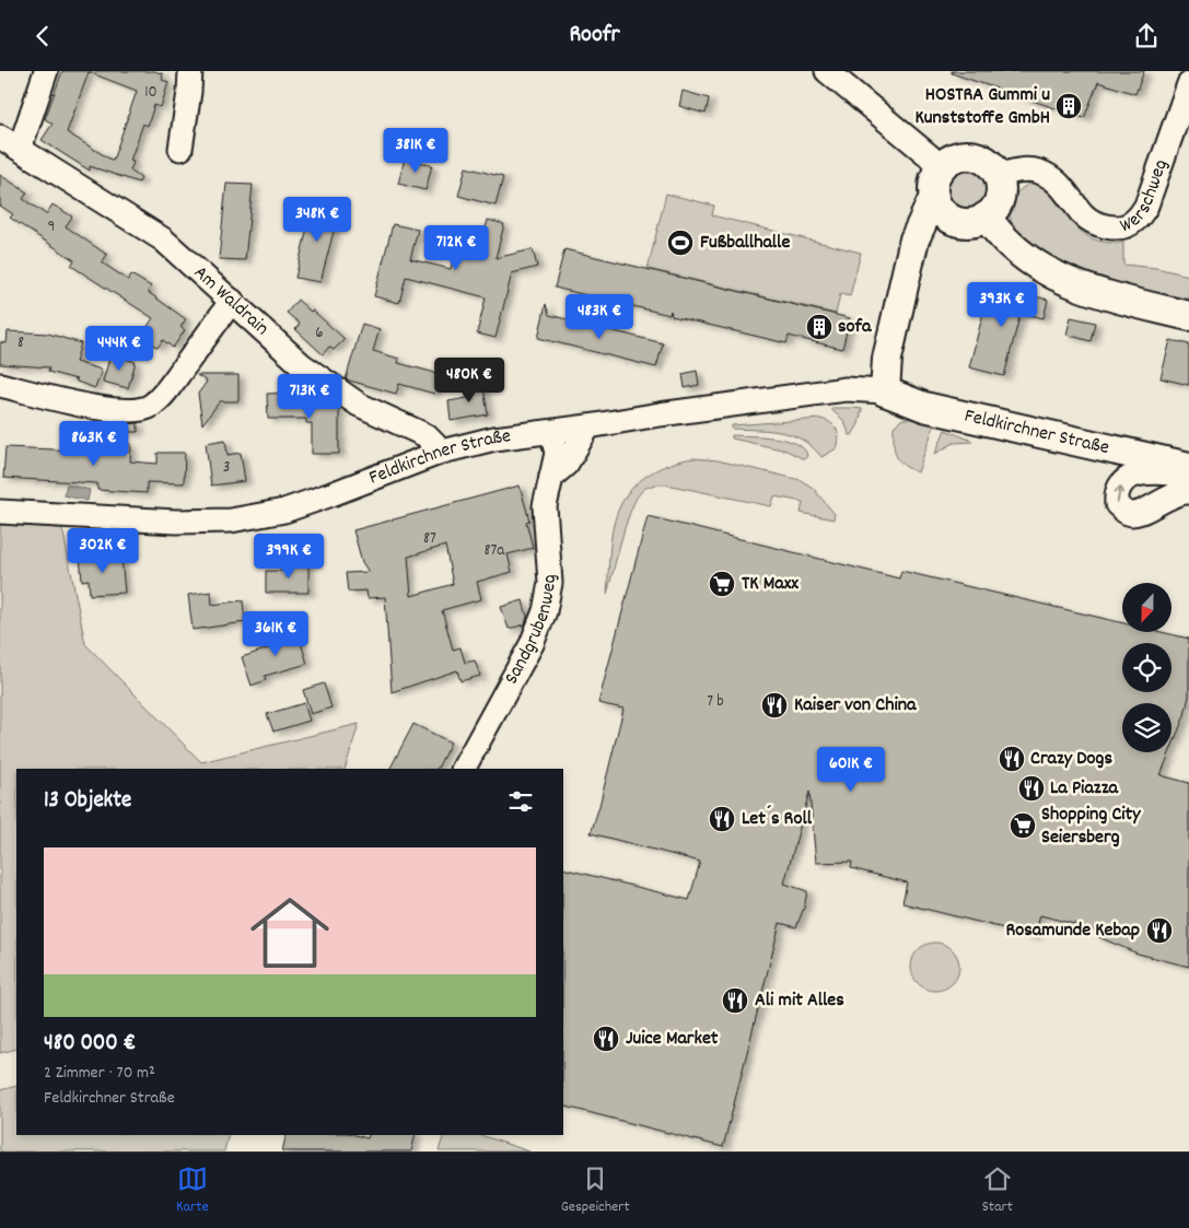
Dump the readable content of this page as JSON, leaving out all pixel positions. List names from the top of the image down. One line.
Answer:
{"streets":{"main road":["Feldkirchner Straße"],"street":["Werschweg","Am Waldrain","Sandgrubenweg"]},"crossings":[["Am Waldrain","Feldkirchner Straße"],["Feldkirchner Straße","Sandgrubenweg"]],"places":{"building":["HOSTRA Gummi u Kunststoffe GmbH","sofa"],"sports":["Fußballhalle"],"supermarket":["TK Maxx","Shopping City Seiersberg"],"restaurant":["Kaiser von China","Crazy Dogs","La Piazza","Let ́s Roll","Rosamunde Kebap","Ali mit Alles","Juice Market"]},"house_numbers":["10","9","6","8","3","87","87a","7 b"],"north":"bottom","page":{"header":"Roofr","price":["381K €","348K €","712K €","393K €","483K €","444K €","480K €","713K €","863K €","302K €","399K €","361K €","601K €"],"heading":"13 Objekte","list":[{"name":"480 000 €","note":"2 Zimmer · 70 m² · Feldkirchner Straße"}],"tabs":["Karte","Gespeichert","Start"]}}
